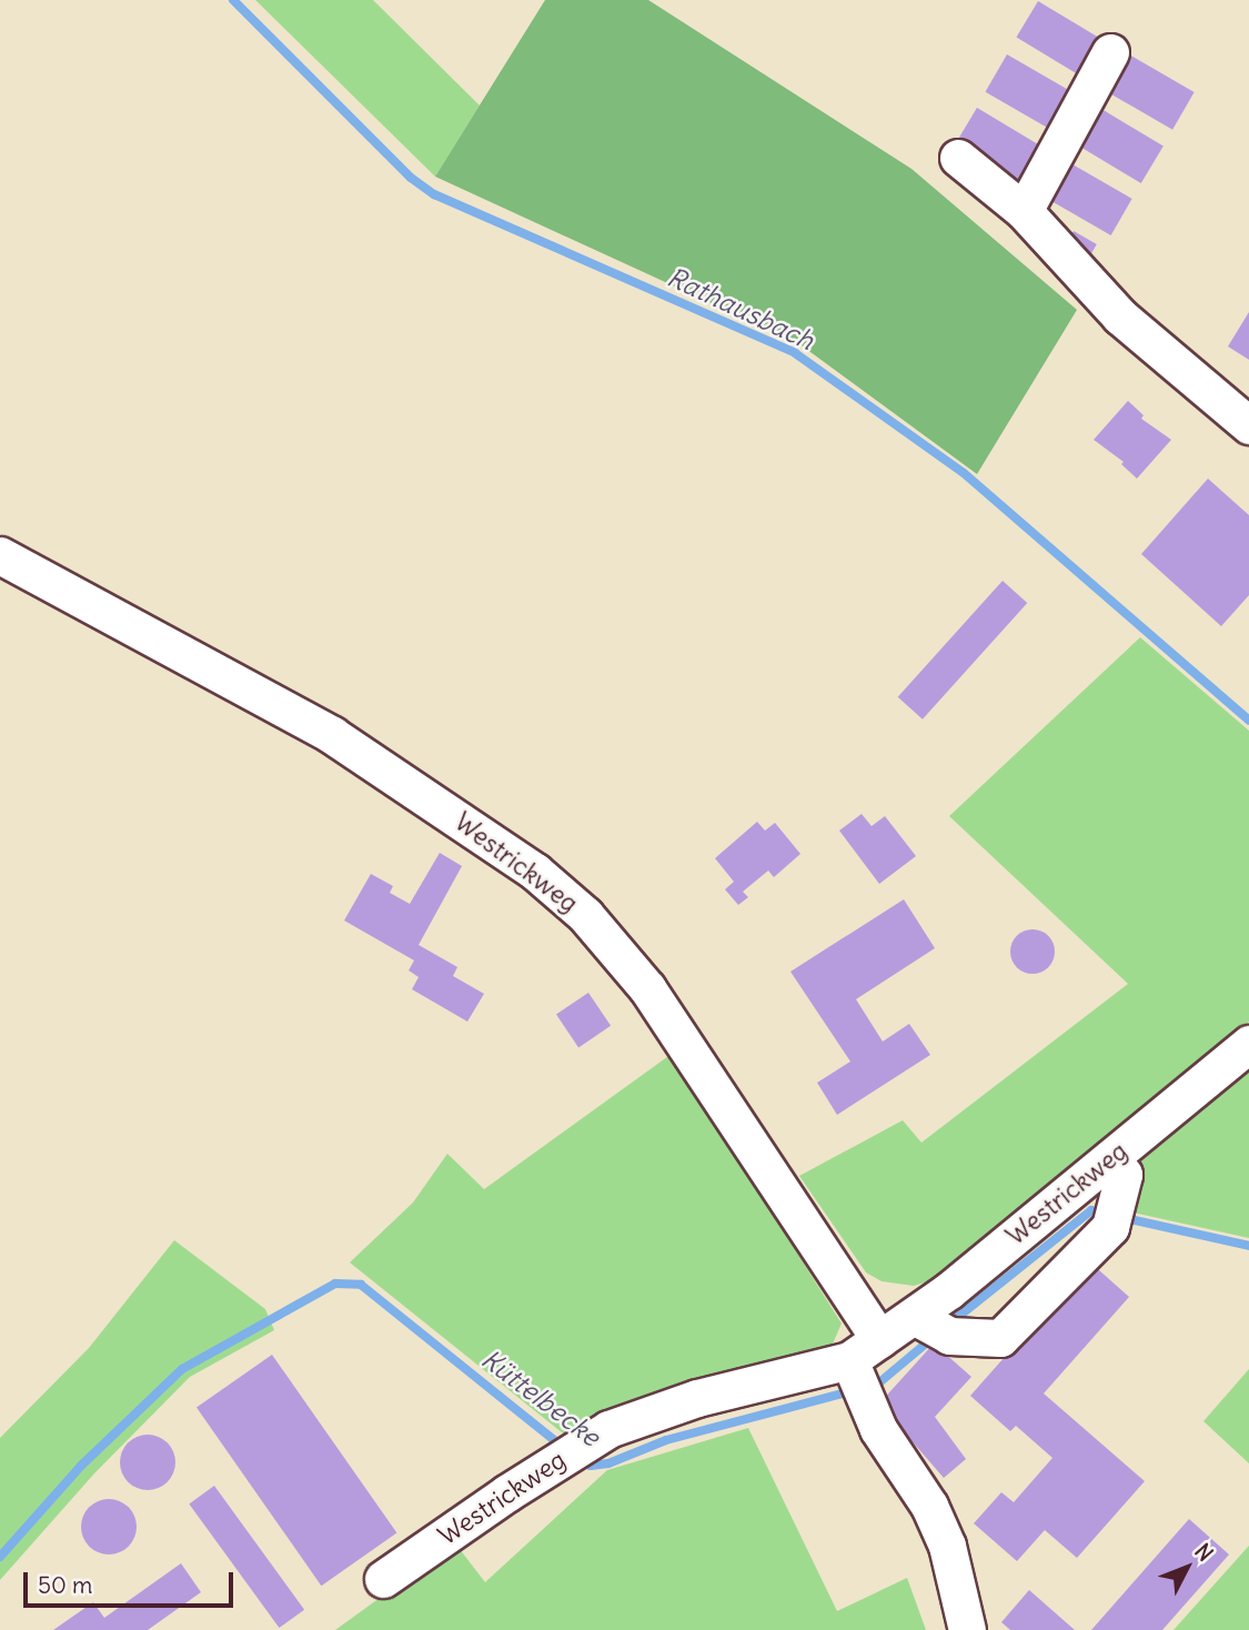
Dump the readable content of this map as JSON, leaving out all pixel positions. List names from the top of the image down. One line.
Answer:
{"streets":{"street":["Westrickweg"]},"water":["Rathausbach","Küttelbecke"],"scale_bar":"50 m","north":"top right"}
